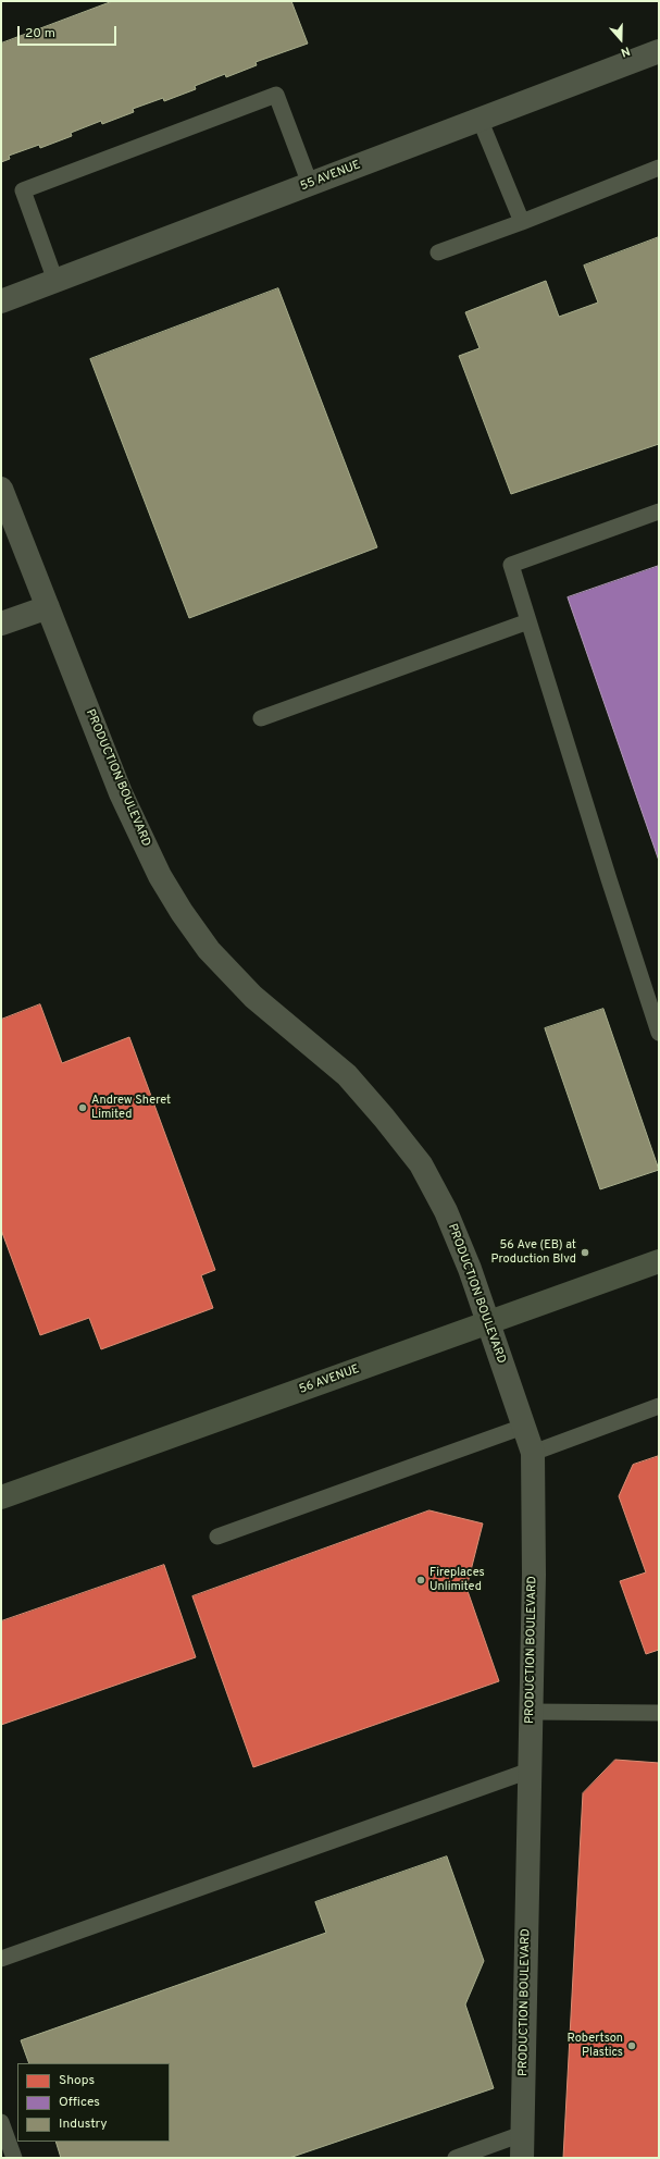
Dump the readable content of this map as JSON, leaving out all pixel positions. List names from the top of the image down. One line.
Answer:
{"streets":{"main road":["56 AVENUE"],"street":["55 AVENUE","PRODUCTION BOULEVARD"]},"crossings":[["PRODUCTION BOULEVARD","56 AVENUE"]],"places":["Andrew Sheret Limited","56 Ave (EB) at Production Blvd","Fireplaces Unlimited","Robertson Plastics"],"legend":["Shops","Offices","Industry"],"scale_bar":"20 m","north":"bottom"}
